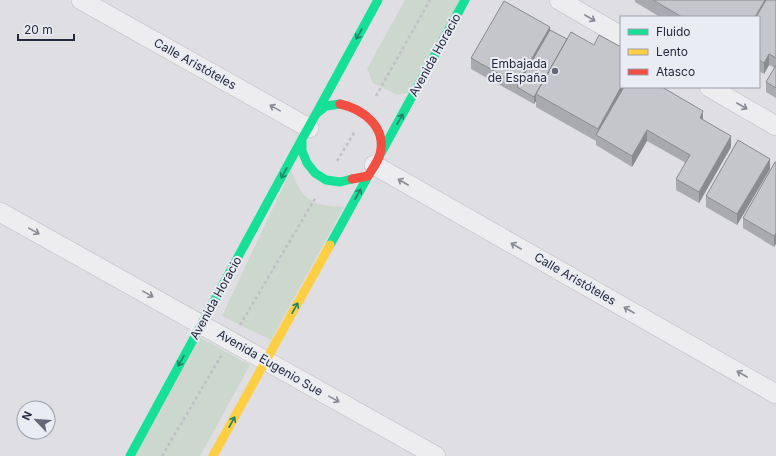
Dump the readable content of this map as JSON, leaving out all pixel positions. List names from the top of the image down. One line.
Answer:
{"streets":{"street":["Avenida Horacio","Calle Aristóteles","Avenida Eugenio Sue"]},"crossings":[["Avenida Horacio","Calle Aristóteles"],["Avenida Horacio","Avenida Eugenio Sue"]],"one_way":["Calle Aristóteles","Avenida Eugenio Sue"],"places":["Embajada de España"],"legend":["Fluido","Lento","Atasco"],"scale_bar":"20 m","north":"top left"}
